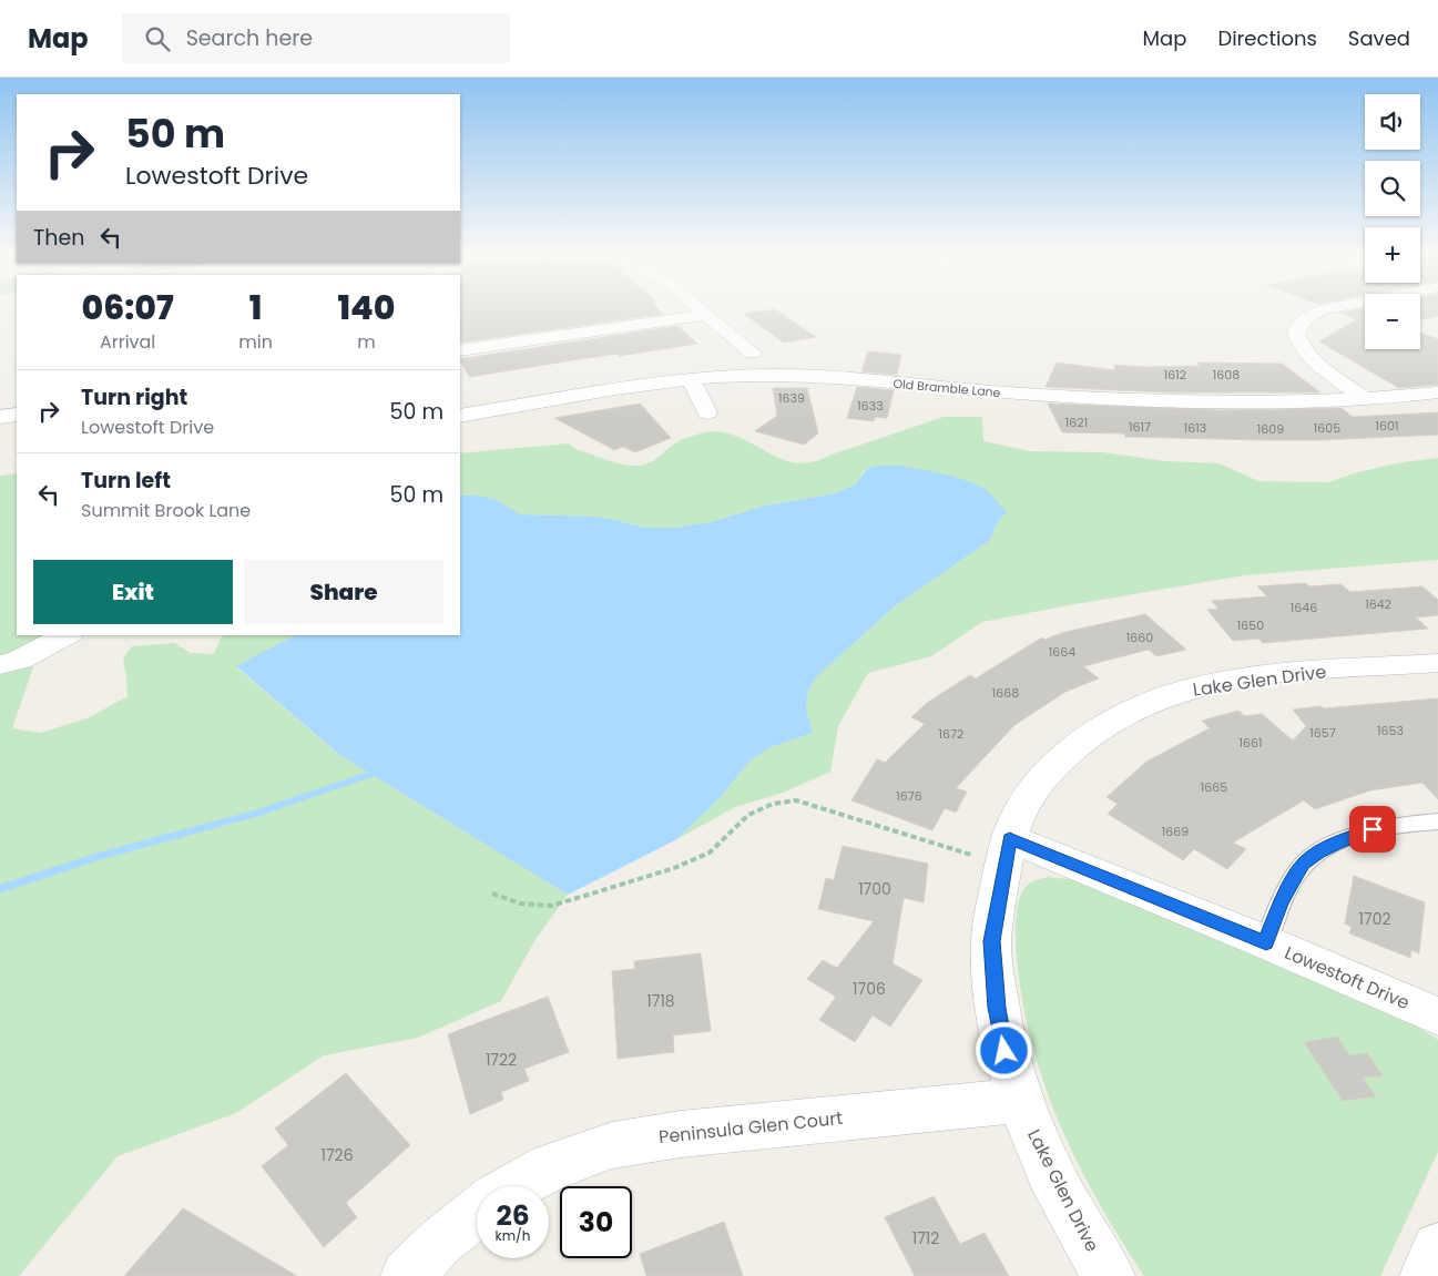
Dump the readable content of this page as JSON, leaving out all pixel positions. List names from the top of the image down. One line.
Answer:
{"streets":{"street":["Old Bramble Lane","Lake Glen Drive","Lowestoft Drive","Peninsula Glen Court"]},"crossings":[["Lake Glen Drive","Lowestoft Drive"],["Lake Glen Drive","Peninsula Glen Court"]],"house_numbers":["1612","1608","1639","1633","1621","1601","1617","1613","1605","1609","1642","1646","1650","1660","1664","1668","1653","1657","1672","1661","1665","1676","1669","1700","1702","1706","1718","1722","1726","1712"],"page":{"header":"Map","search":"Search here","nav":["Map","Directions","Saved"],"map_buttons":["+","−"],"turn":["50 m","Lowestoft Drive"],"then":"Then","eta":["06:07","Arrival","1","min","140","m"],"list":[{"name":"Turn right","note":"Lowestoft Drive","value":"50 m"},{"name":"Turn left","note":"Summit Brook Lane","value":"50 m"}],"buttons":["Exit","Share"],"speed":"26 km/h","limit":"30"}}
